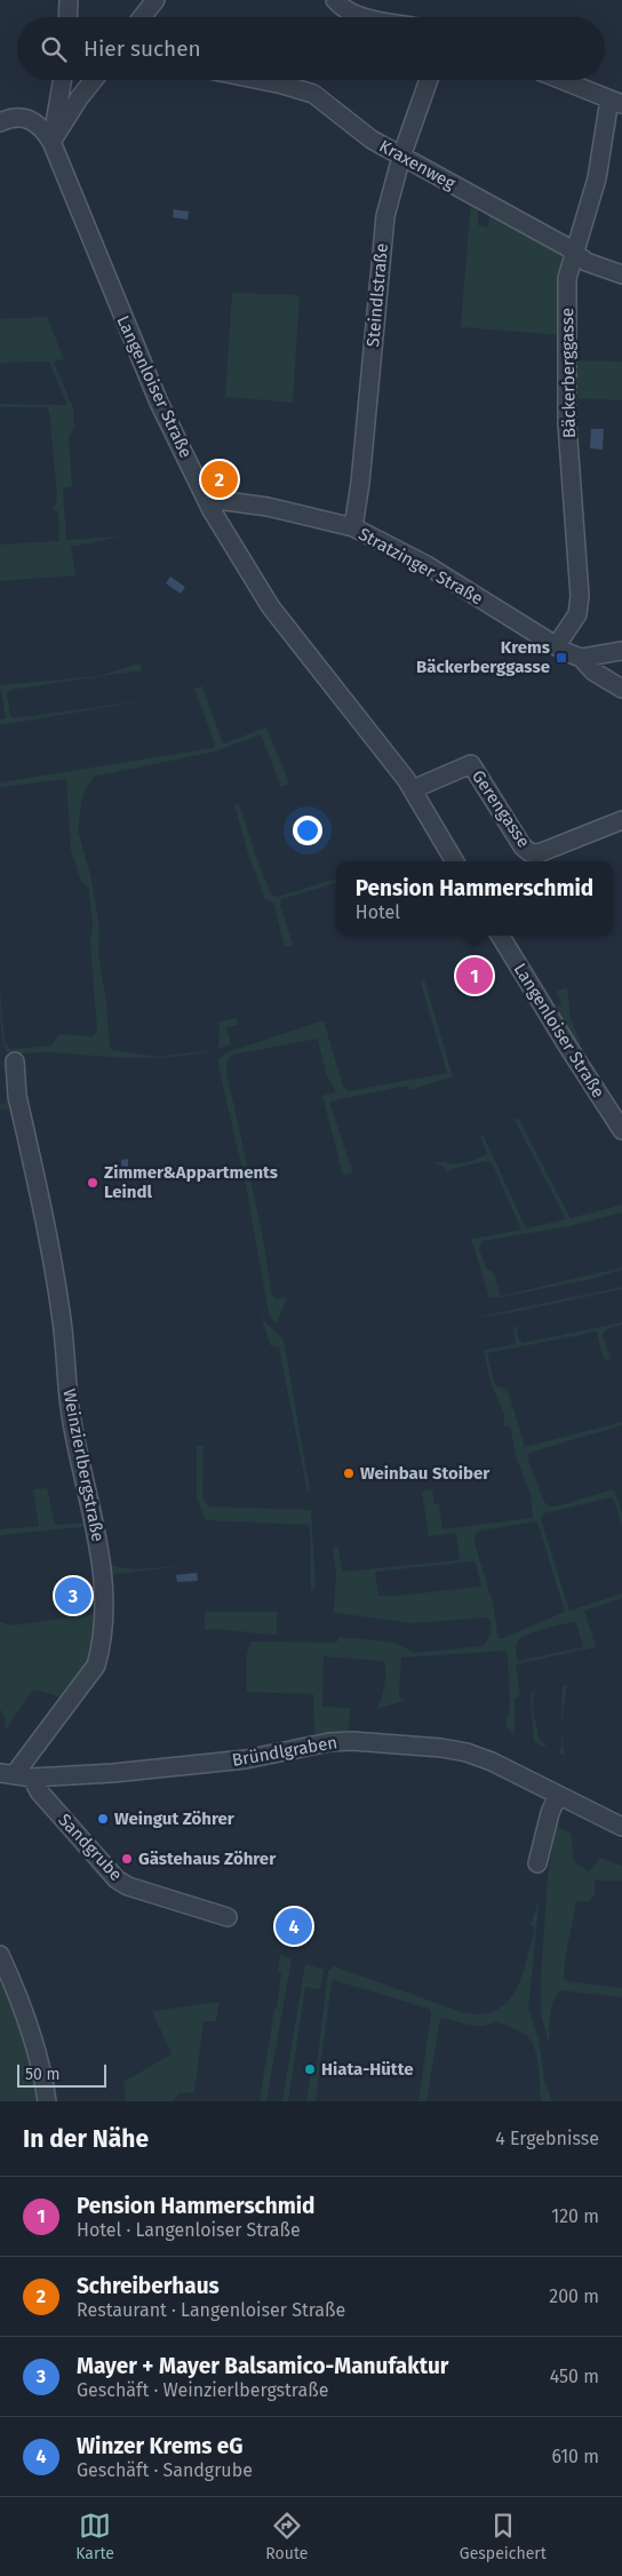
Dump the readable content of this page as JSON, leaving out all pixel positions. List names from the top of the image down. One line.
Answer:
{"streets":{"street":["Kraxenweg","Steindlstraße","Bäckerberggasse","Langenloiser Straße","Stratzinger Straße","Gerengasse","Weinzierlbergstraße","Bründlgraben","Sandgrube"]},"crossings":[["Kraxenweg","Steindlstraße"],["Kraxenweg","Bäckerberggasse"],["Steindlstraße","Stratzinger Straße"],["Bäckerberggasse","Stratzinger Straße"],["Langenloiser Straße","Stratzinger Straße"],["Langenloiser Straße","Gerengasse"],["Weinzierlbergstraße","Bründlgraben"],["Bründlgraben","Sandgrube"]],"places":{"transit":["Krems Bäckerberggasse"],"other":["Zimmer&Appartments Leindl","Weinbau Stoiber","Weingut Zöhrer","Gästehaus Zöhrer","Hiata-Hütte"]},"scale_bar":"50 m","page":{"search":"Hier suchen","pins":["2","1","3","4"],"popup":["Pension Hammerschmid","Hotel"],"scale":"50 m","heading":["In der Nähe","4 Ergebnisse"],"list":[{"mark":"1","name":"Pension Hammerschmid","note":"Hotel · Langenloiser Straße","value":"120 m"},{"mark":"2","name":"Schreiberhaus","note":"Restaurant · Langenloiser Straße","value":"200 m"},{"mark":"3","name":"Mayer + Mayer Balsamico-Manufaktur","note":"Geschäft · Weinzierlbergstraße","value":"450 m"},{"mark":"4","name":"Winzer Krems eG","note":"Geschäft · Sandgrube","value":"610 m"}],"nav":["Karte","Route","Gespeichert"]}}
